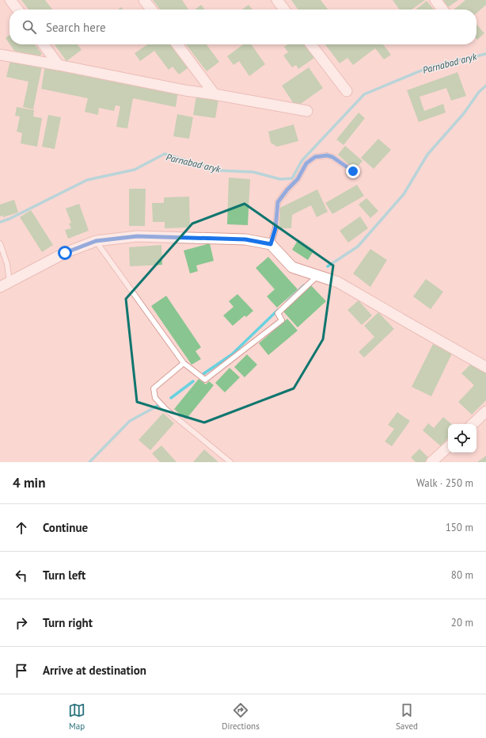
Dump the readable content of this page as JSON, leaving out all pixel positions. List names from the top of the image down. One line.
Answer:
{"water":["Parnabad aryk"],"page":{"search":"Search here","heading":["4 min","Walk · 250 m"],"list":[["Continue","150 m"],["Turn left","80 m"],["Turn right","20 m"],"Arrive at destination"],"nav":["Map","Directions","Saved"]}}
